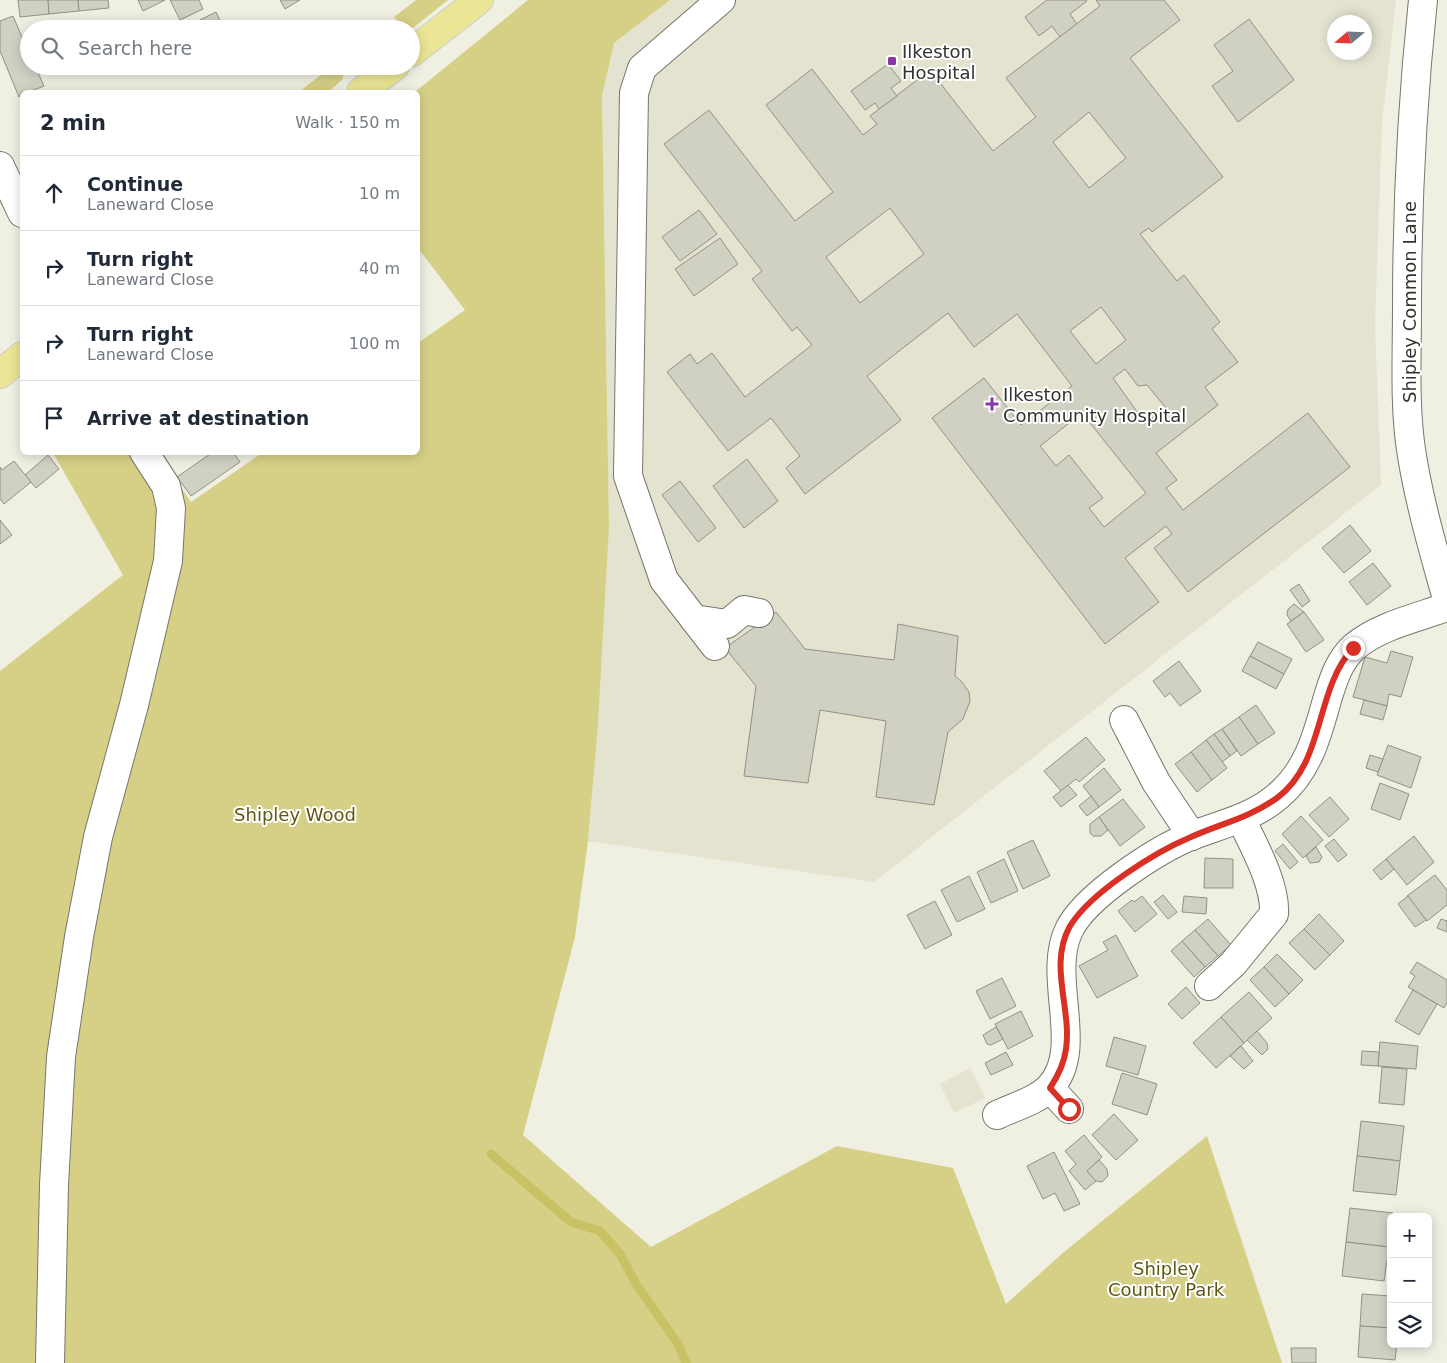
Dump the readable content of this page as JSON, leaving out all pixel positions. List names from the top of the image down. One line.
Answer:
{"streets":{"street":["Shipley Common Lane"]},"parks":["Shipley Wood","Shipley Country Park"],"places":{"transit":["Ilkeston Hospital"],"health":["Ilkeston Community Hospital"]},"north":"left","page":{"search":"Search here","heading":["2 min","Walk · 150 m"],"list":[["Continue","Laneward Close","10 m"],["Turn right","Laneward Close","40 m"],["Turn right","Laneward Close","100 m"],"Arrive at destination"],"map_buttons":["+","−"]}}
